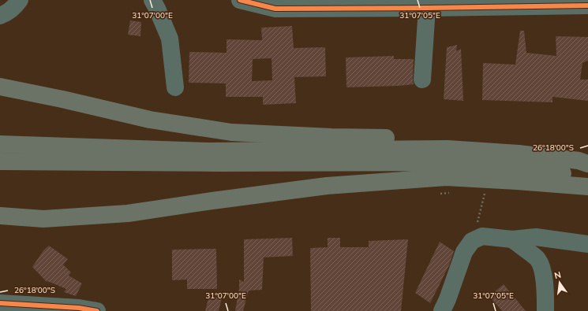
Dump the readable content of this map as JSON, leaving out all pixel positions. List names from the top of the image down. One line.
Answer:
{"north":"top","coordinates":["31°07'00\"E","31°07'05\"E","26°18'00\"S"]}
